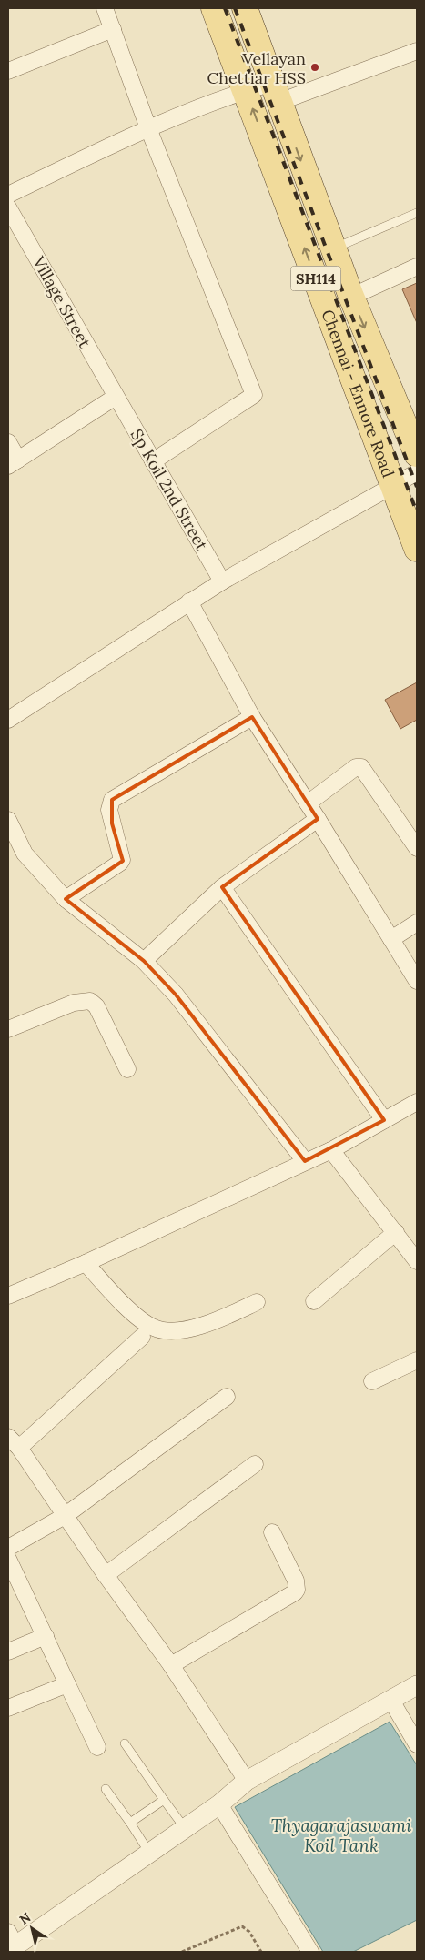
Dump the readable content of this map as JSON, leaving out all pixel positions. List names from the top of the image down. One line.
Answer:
{"streets":{"main road":["SH114","Chennai - Ennore Road"],"street":["Village Street","Sp Koil 2nd Street"]},"crossings":[["Village Street","Sp Koil 2nd Street"]],"water":["Thyagarajaswami Koil Tank"],"places":["Vellayan Chettiar HSS"],"north":"top left"}
